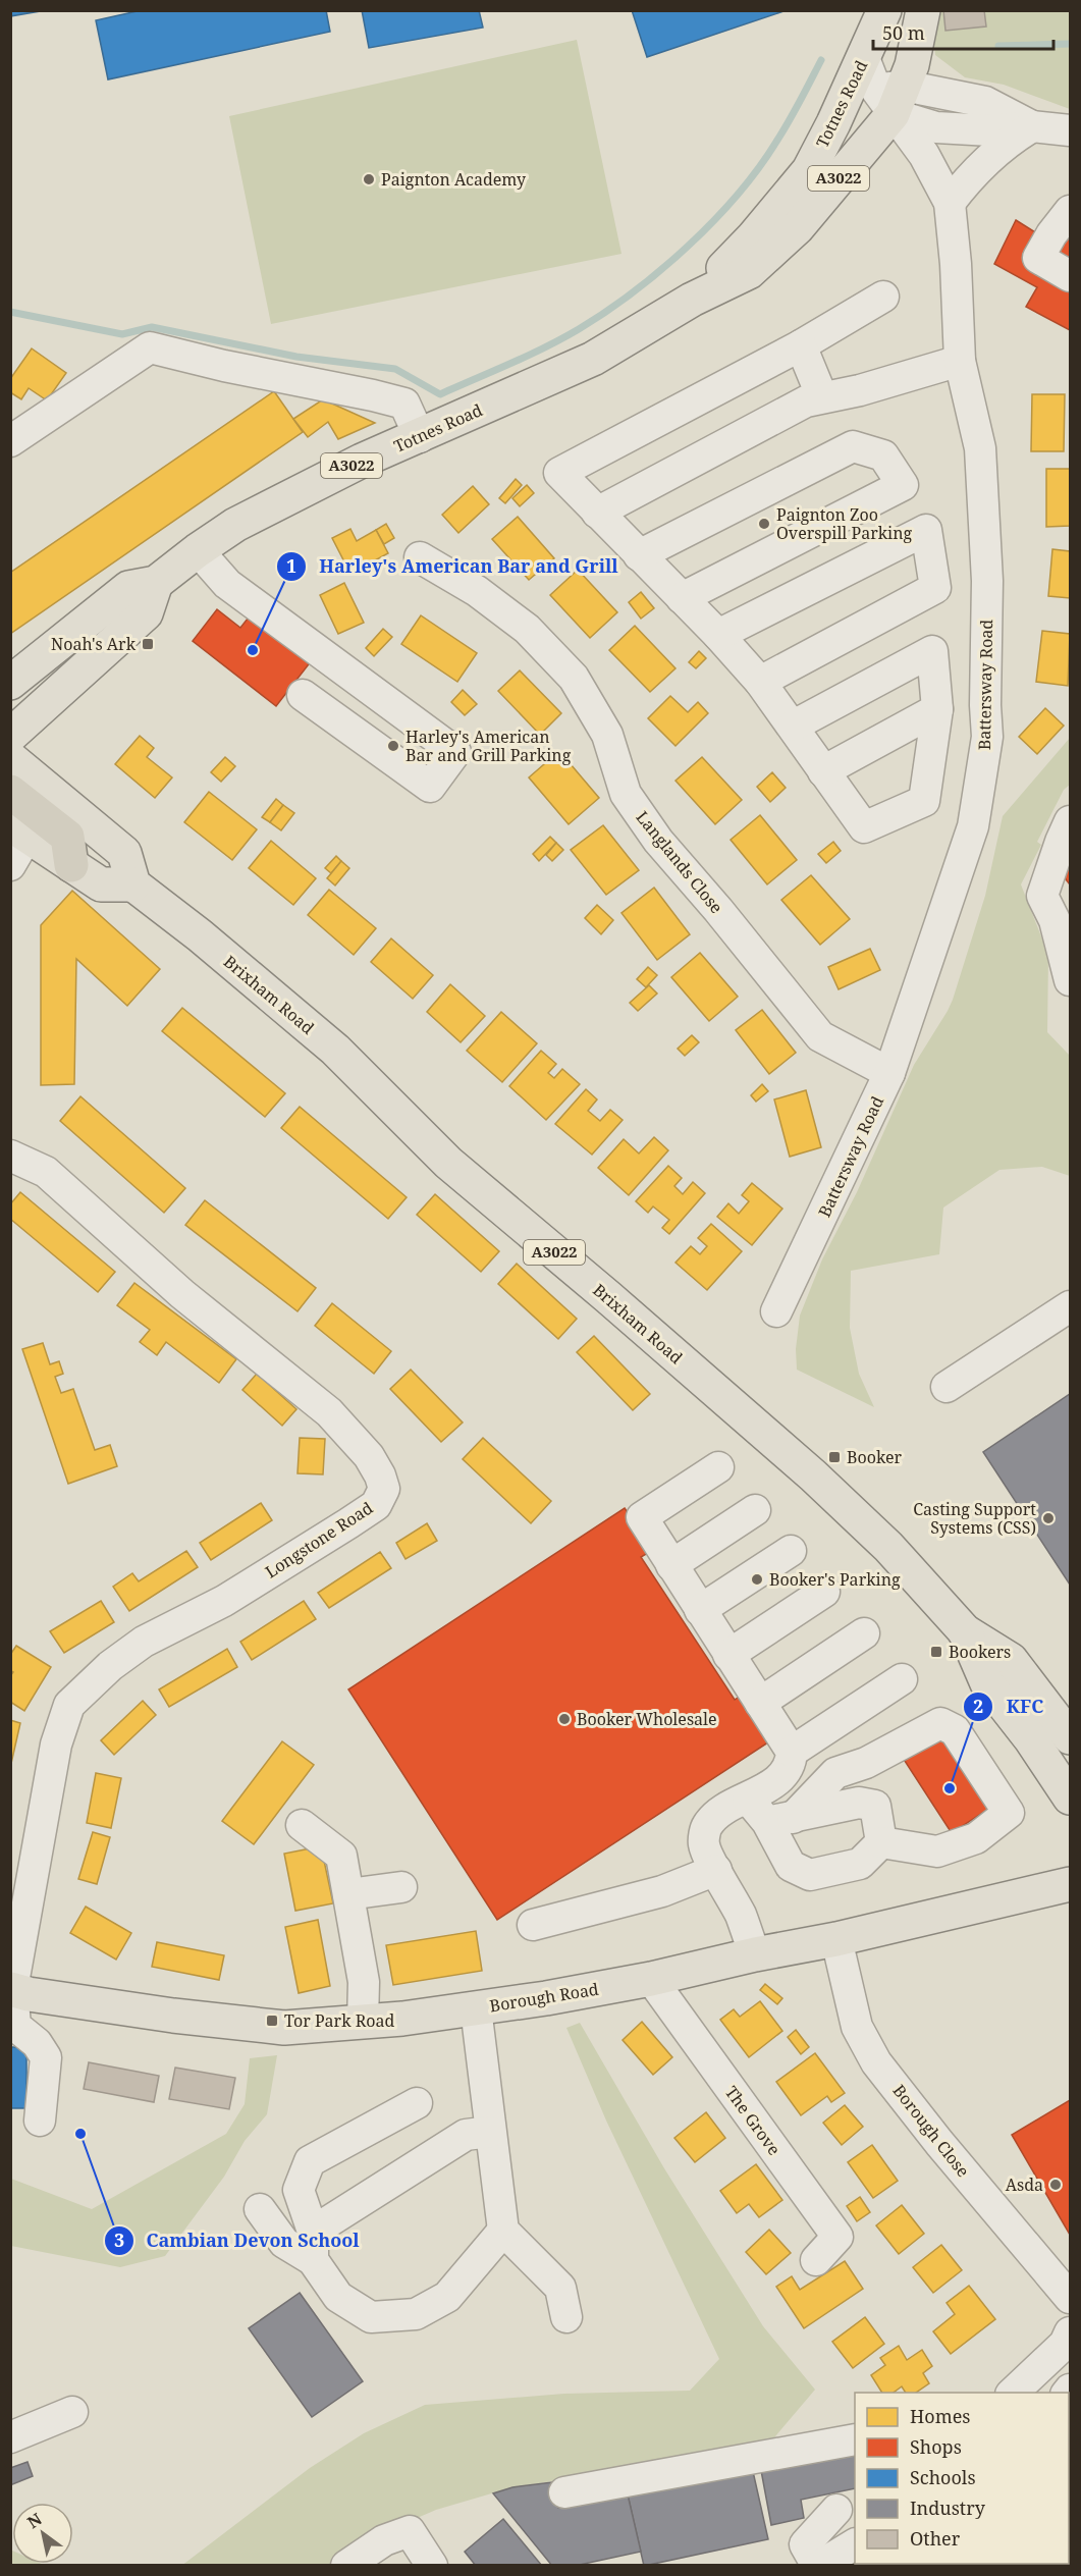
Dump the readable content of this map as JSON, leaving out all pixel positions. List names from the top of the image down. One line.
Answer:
{"streets":{"main road":["Totnes Road","A3022","Brixham Road","Borough Road"],"street":["Battersway Road","Langlands Close","Longstone Road","The Grove","Borough Close"]},"crossings":[["Totnes Road","Battersway Road"],["Battersway Road","Langlands Close"],["Longstone Road","Borough Road"],["Borough Road","The Grove"],["Borough Road","Borough Close"]],"places":{"other":["Paignton Academy","Paignton Zoo Overspill Parking","Harley's American Bar and Grill","Harley's American Bar and Grill Parking","Casting Support Systems (CSS)","Booker's Parking","Booker Wholesale","KFC","Cambian Devon School","Asda"],"transit":["Noah's Ark","Booker","Bookers","Tor Park Road"]},"legend":["Homes","Shops","Schools","Industry","Other"],"scale_bar":"50 m","north":"top left"}
